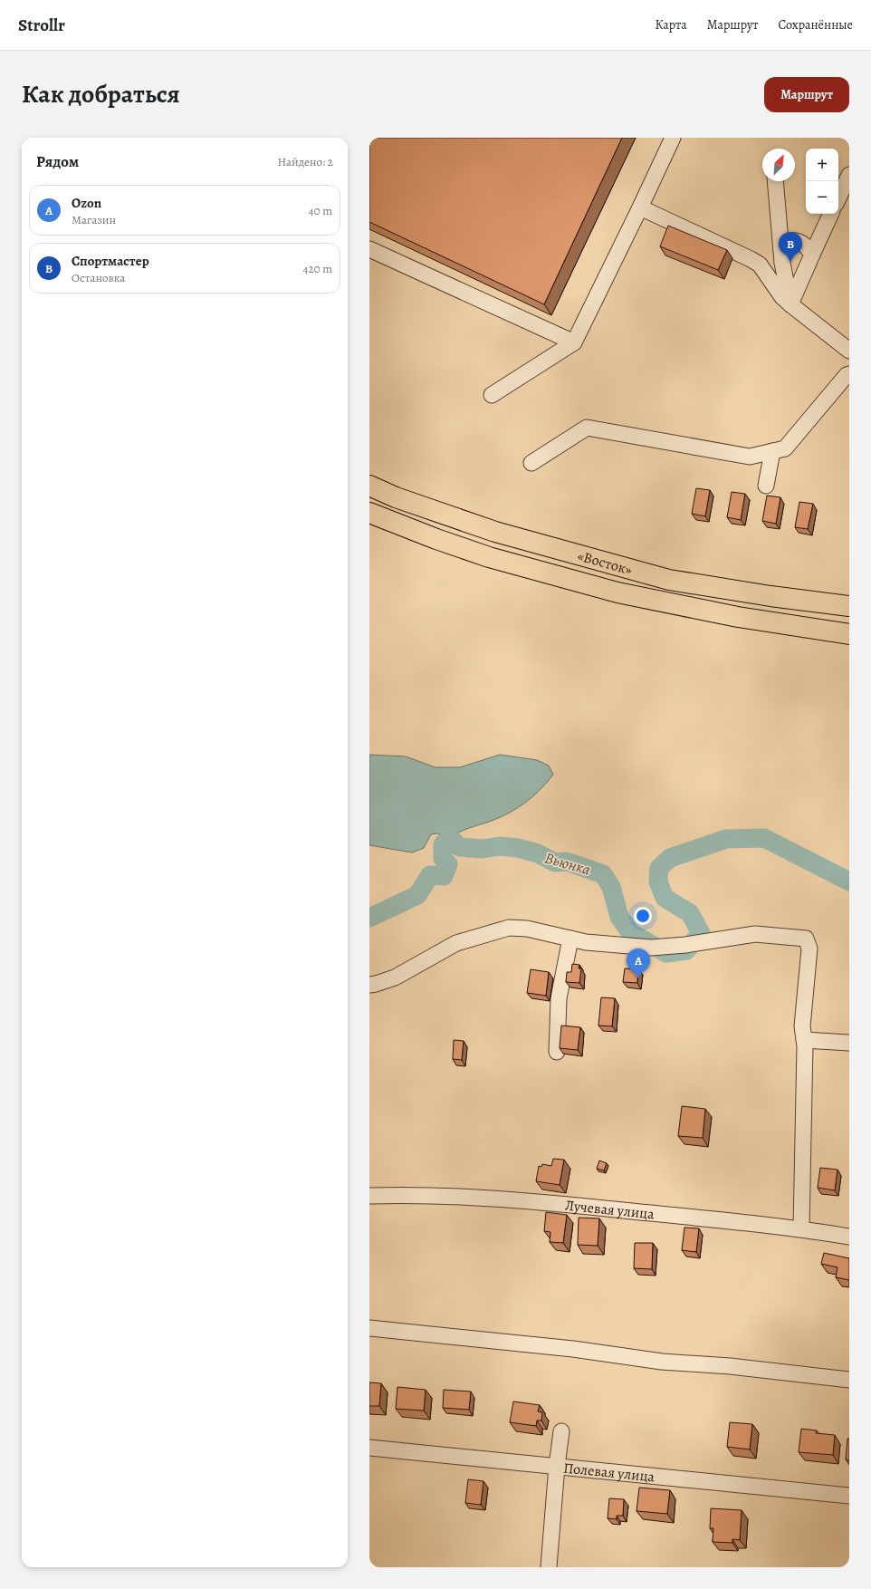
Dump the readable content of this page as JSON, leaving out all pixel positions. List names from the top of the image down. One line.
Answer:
{"streets":{"highway":["«Восток»"],"street":["Лучевая улица","Полевая улица"]},"water":["Вьюнка"],"north":"top right","page":{"header":"Strollr","nav":["Карта","Маршрут","Сохранённые"],"title":"Как добраться","buttons":"Маршрут","heading":["Рядом","Найдено: 2"],"map_buttons":["+","−"],"list":[{"mark":"A","name":"Ozon","note":"Магазин","value":"40 m"},{"mark":"B","name":"Спортмастер","note":"Остановка","value":"420 m"}],"pins":["B","A"]}}
